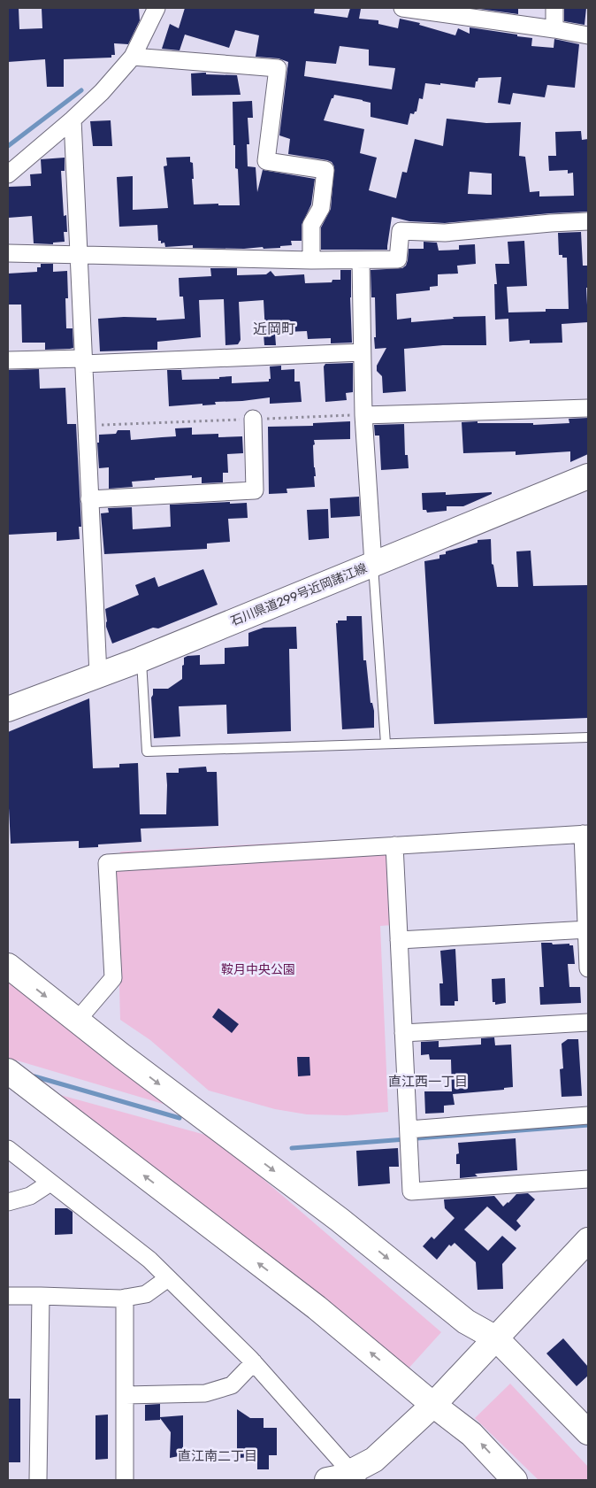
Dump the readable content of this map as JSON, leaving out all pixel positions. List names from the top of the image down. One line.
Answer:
{"streets":{"street":["石川県道299号近岡諸江線"]},"districts":["近岡町","直江西一丁目","直江南二丁目"],"parks":["鞍月中央公園"]}
